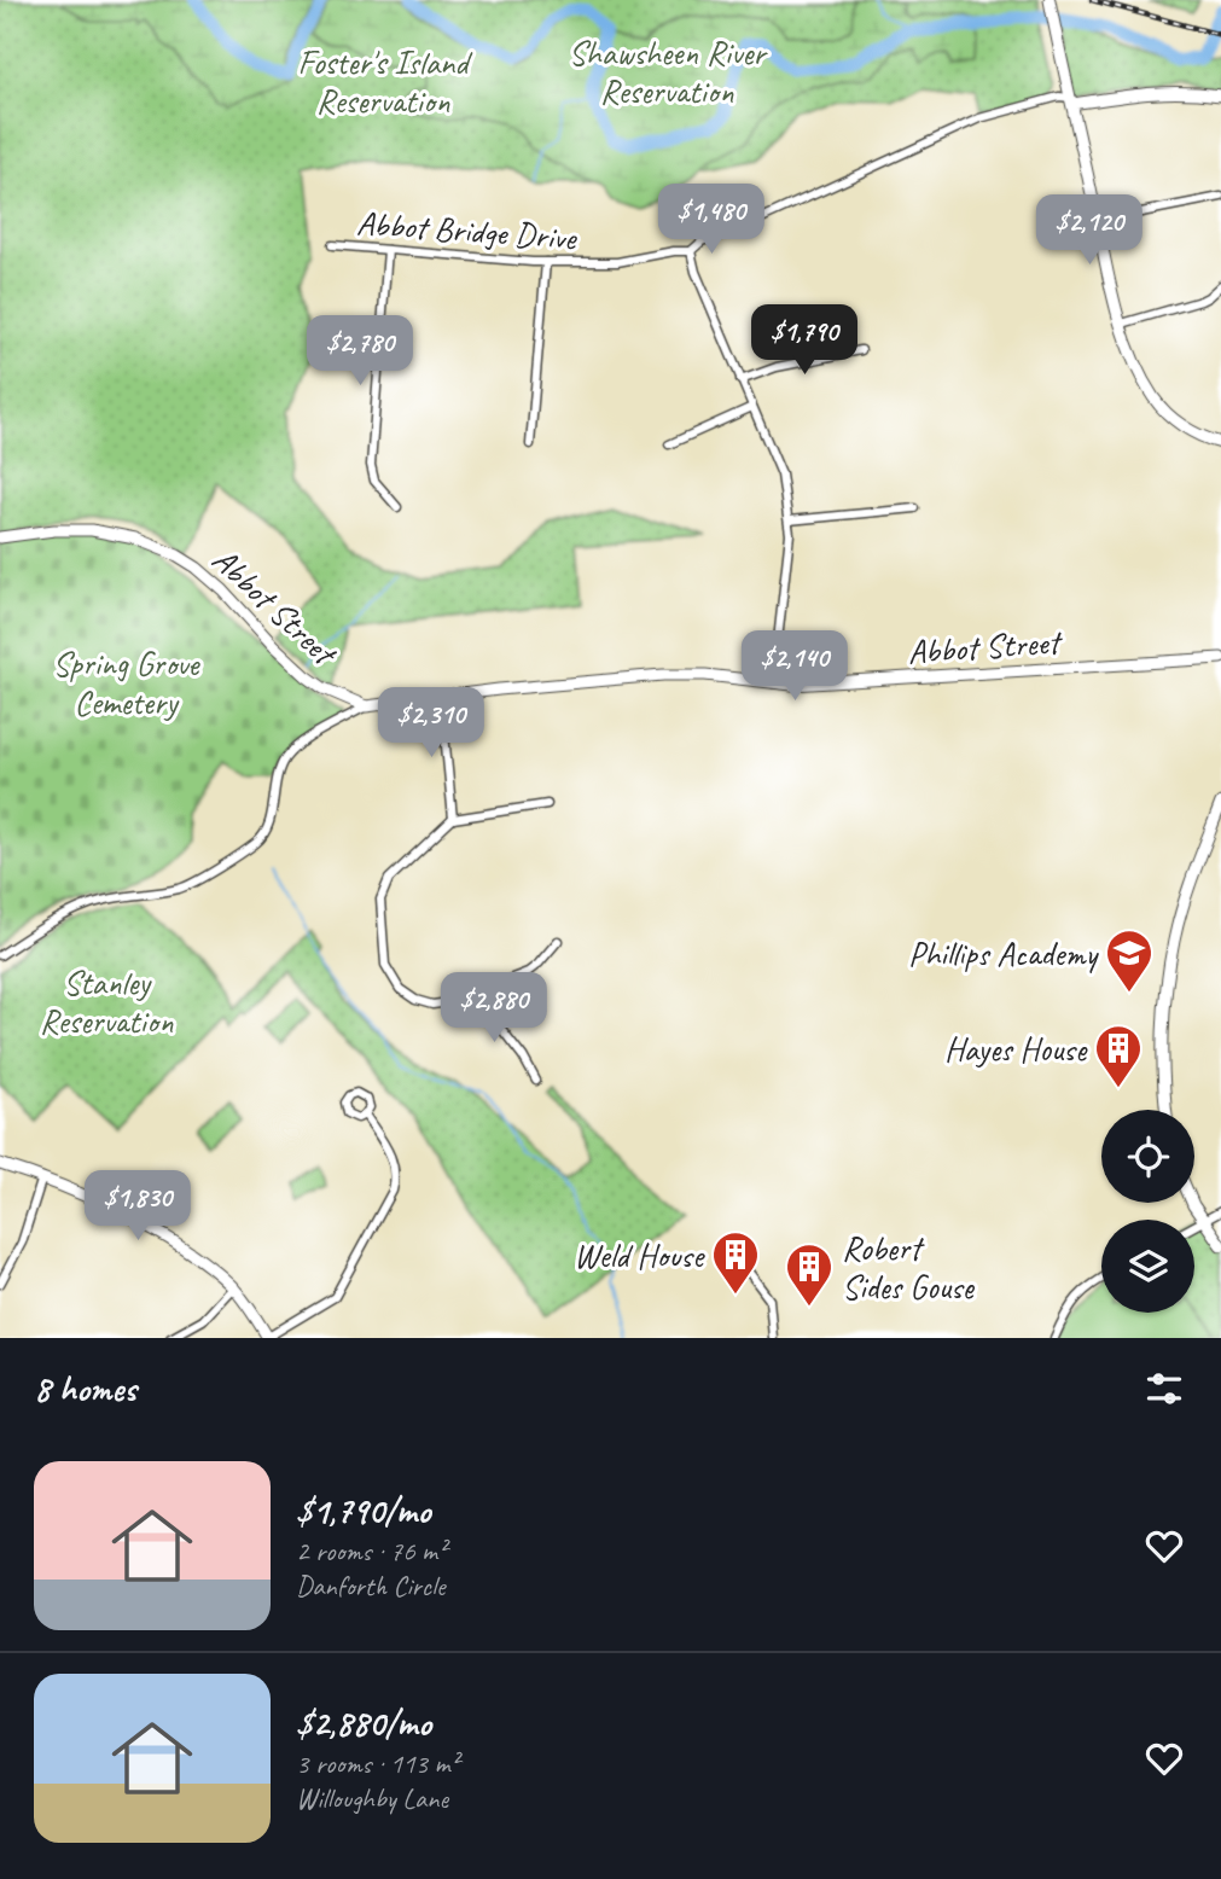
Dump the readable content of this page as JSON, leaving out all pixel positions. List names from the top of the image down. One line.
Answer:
{"streets":{"street":["Abbot Bridge Drive","Abbot Street"]},"parks":["Shawsheen River Reservation","Foster's Island Reservation","Spring Grove Cemetery","Stanley Reservation"],"places":{"school or university":["Phillips Academy"],"building":["Hayes House","Weld House","Robert Sides Gouse"]},"page":{"price":["$1,480","$2,120","$1,790","$2,780","$2,140","$2,310","$2,880","$1,830"],"heading":"8 homes","list":[{"name":"$1,790/mo","note":"2 rooms · 76 m² · Danforth Circle"},{"name":"$2,880/mo","note":"3 rooms · 113 m² · Willoughby Lane"}]}}
